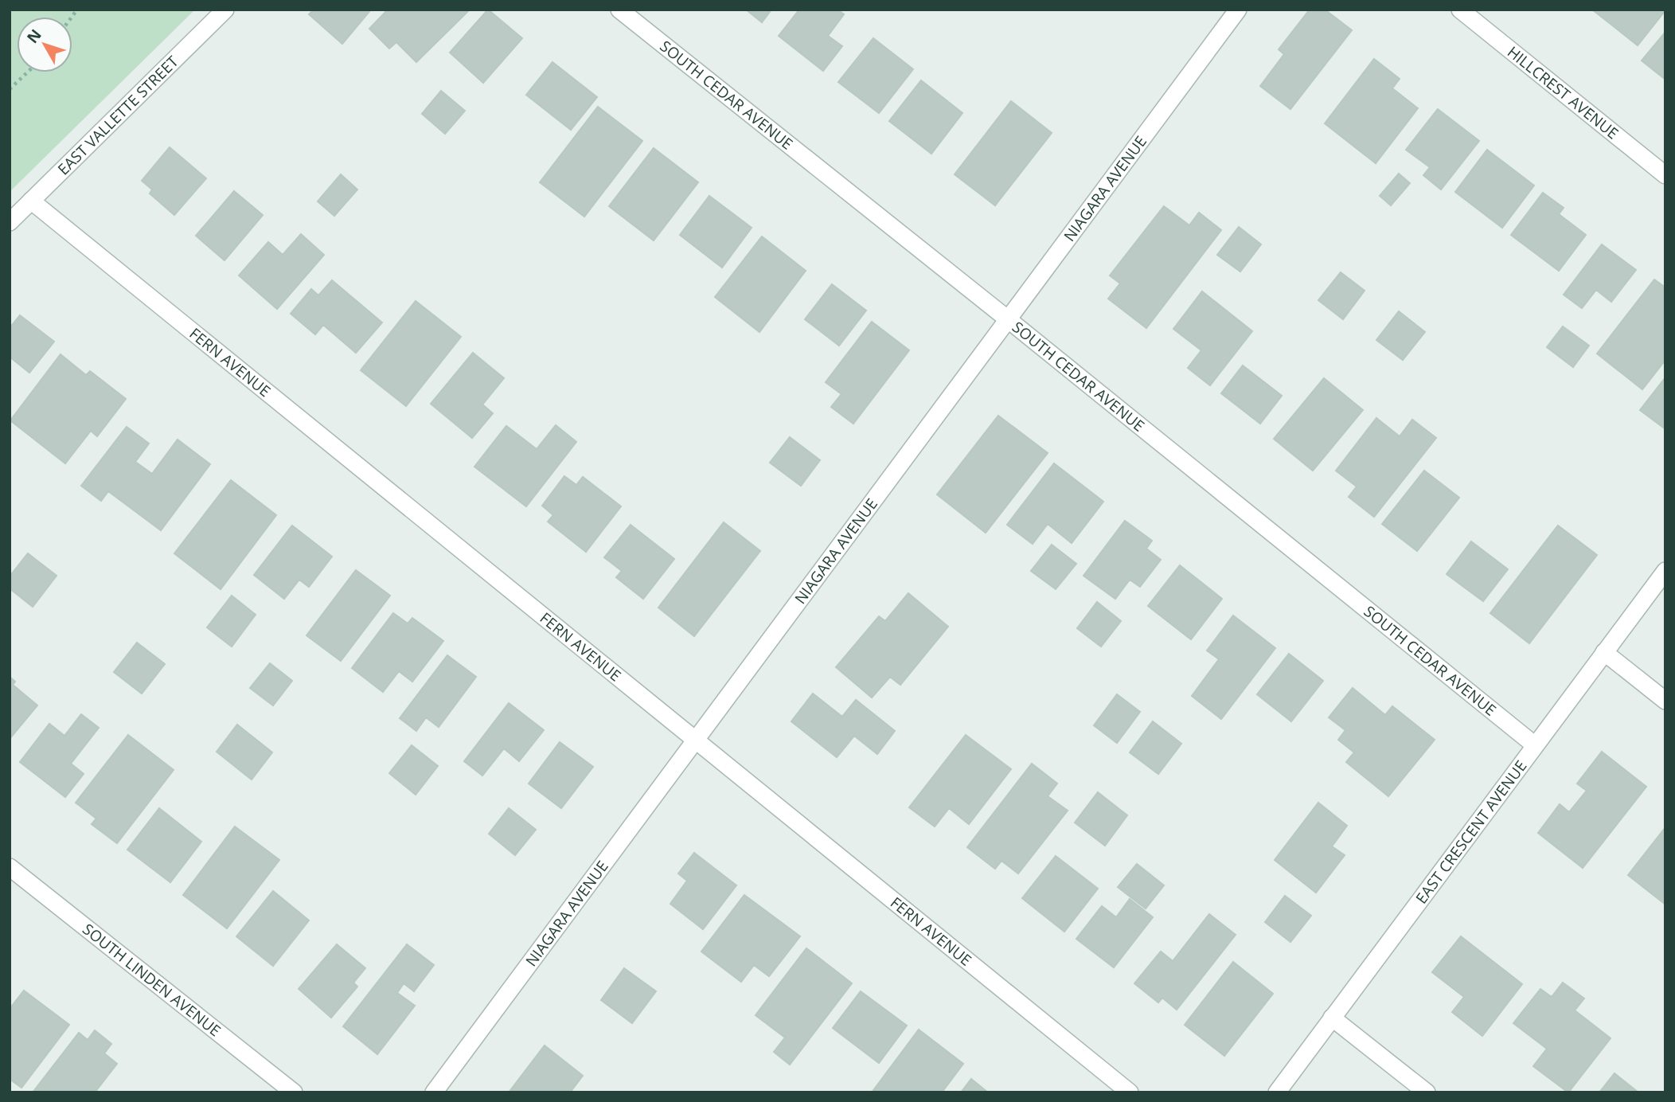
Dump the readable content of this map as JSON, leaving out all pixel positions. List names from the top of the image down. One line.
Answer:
{"streets":{"street":["HILLCREST AVENUE","SOUTH CEDAR AVENUE","EAST VALLETTE STREET","NIAGARA AVENUE","FERN AVENUE","EAST CRESCENT AVENUE","SOUTH LINDEN AVENUE"]},"crossings":[["SOUTH CEDAR AVENUE","NIAGARA AVENUE"],["SOUTH CEDAR AVENUE","EAST CRESCENT AVENUE"],["EAST VALLETTE STREET","FERN AVENUE"],["NIAGARA AVENUE","FERN AVENUE"]],"north":"top left"}
